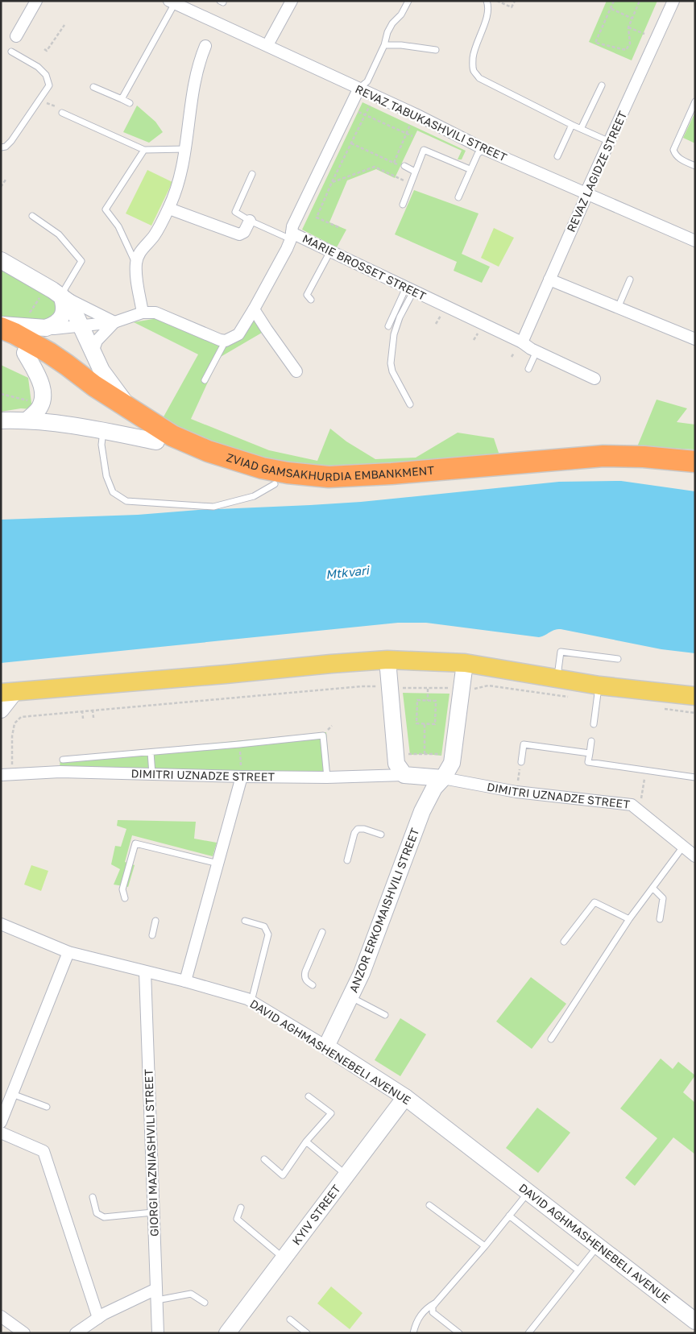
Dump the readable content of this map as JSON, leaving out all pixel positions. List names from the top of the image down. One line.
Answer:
{"streets":{"highway":["ZVIAD GAMSAKHURDIA EMBANKMENT"],"main road":["DIMITRI UZNADZE STREET","ANZOR ERKOMAISHVILI STREET","DAVID AGHMASHENEBELI AVENUE","KYIV STREET"],"street":["REVAZ TABUKASHVILI STREET","REVAZ LAGIDZE STREET","MARIE BROSSET STREET","GIORGI MAZNIASHVILI STREET"]},"crossings":[["REVAZ TABUKASHVILI STREET","REVAZ LAGIDZE STREET"],["REVAZ LAGIDZE STREET","MARIE BROSSET STREET"],["DIMITRI UZNADZE STREET","ANZOR ERKOMAISHVILI STREET"],["ANZOR ERKOMAISHVILI STREET","DAVID AGHMASHENEBELI AVENUE"],["DAVID AGHMASHENEBELI AVENUE","GIORGI MAZNIASHVILI STREET"],["DAVID AGHMASHENEBELI AVENUE","KYIV STREET"]],"water":["Mtkvari"]}
